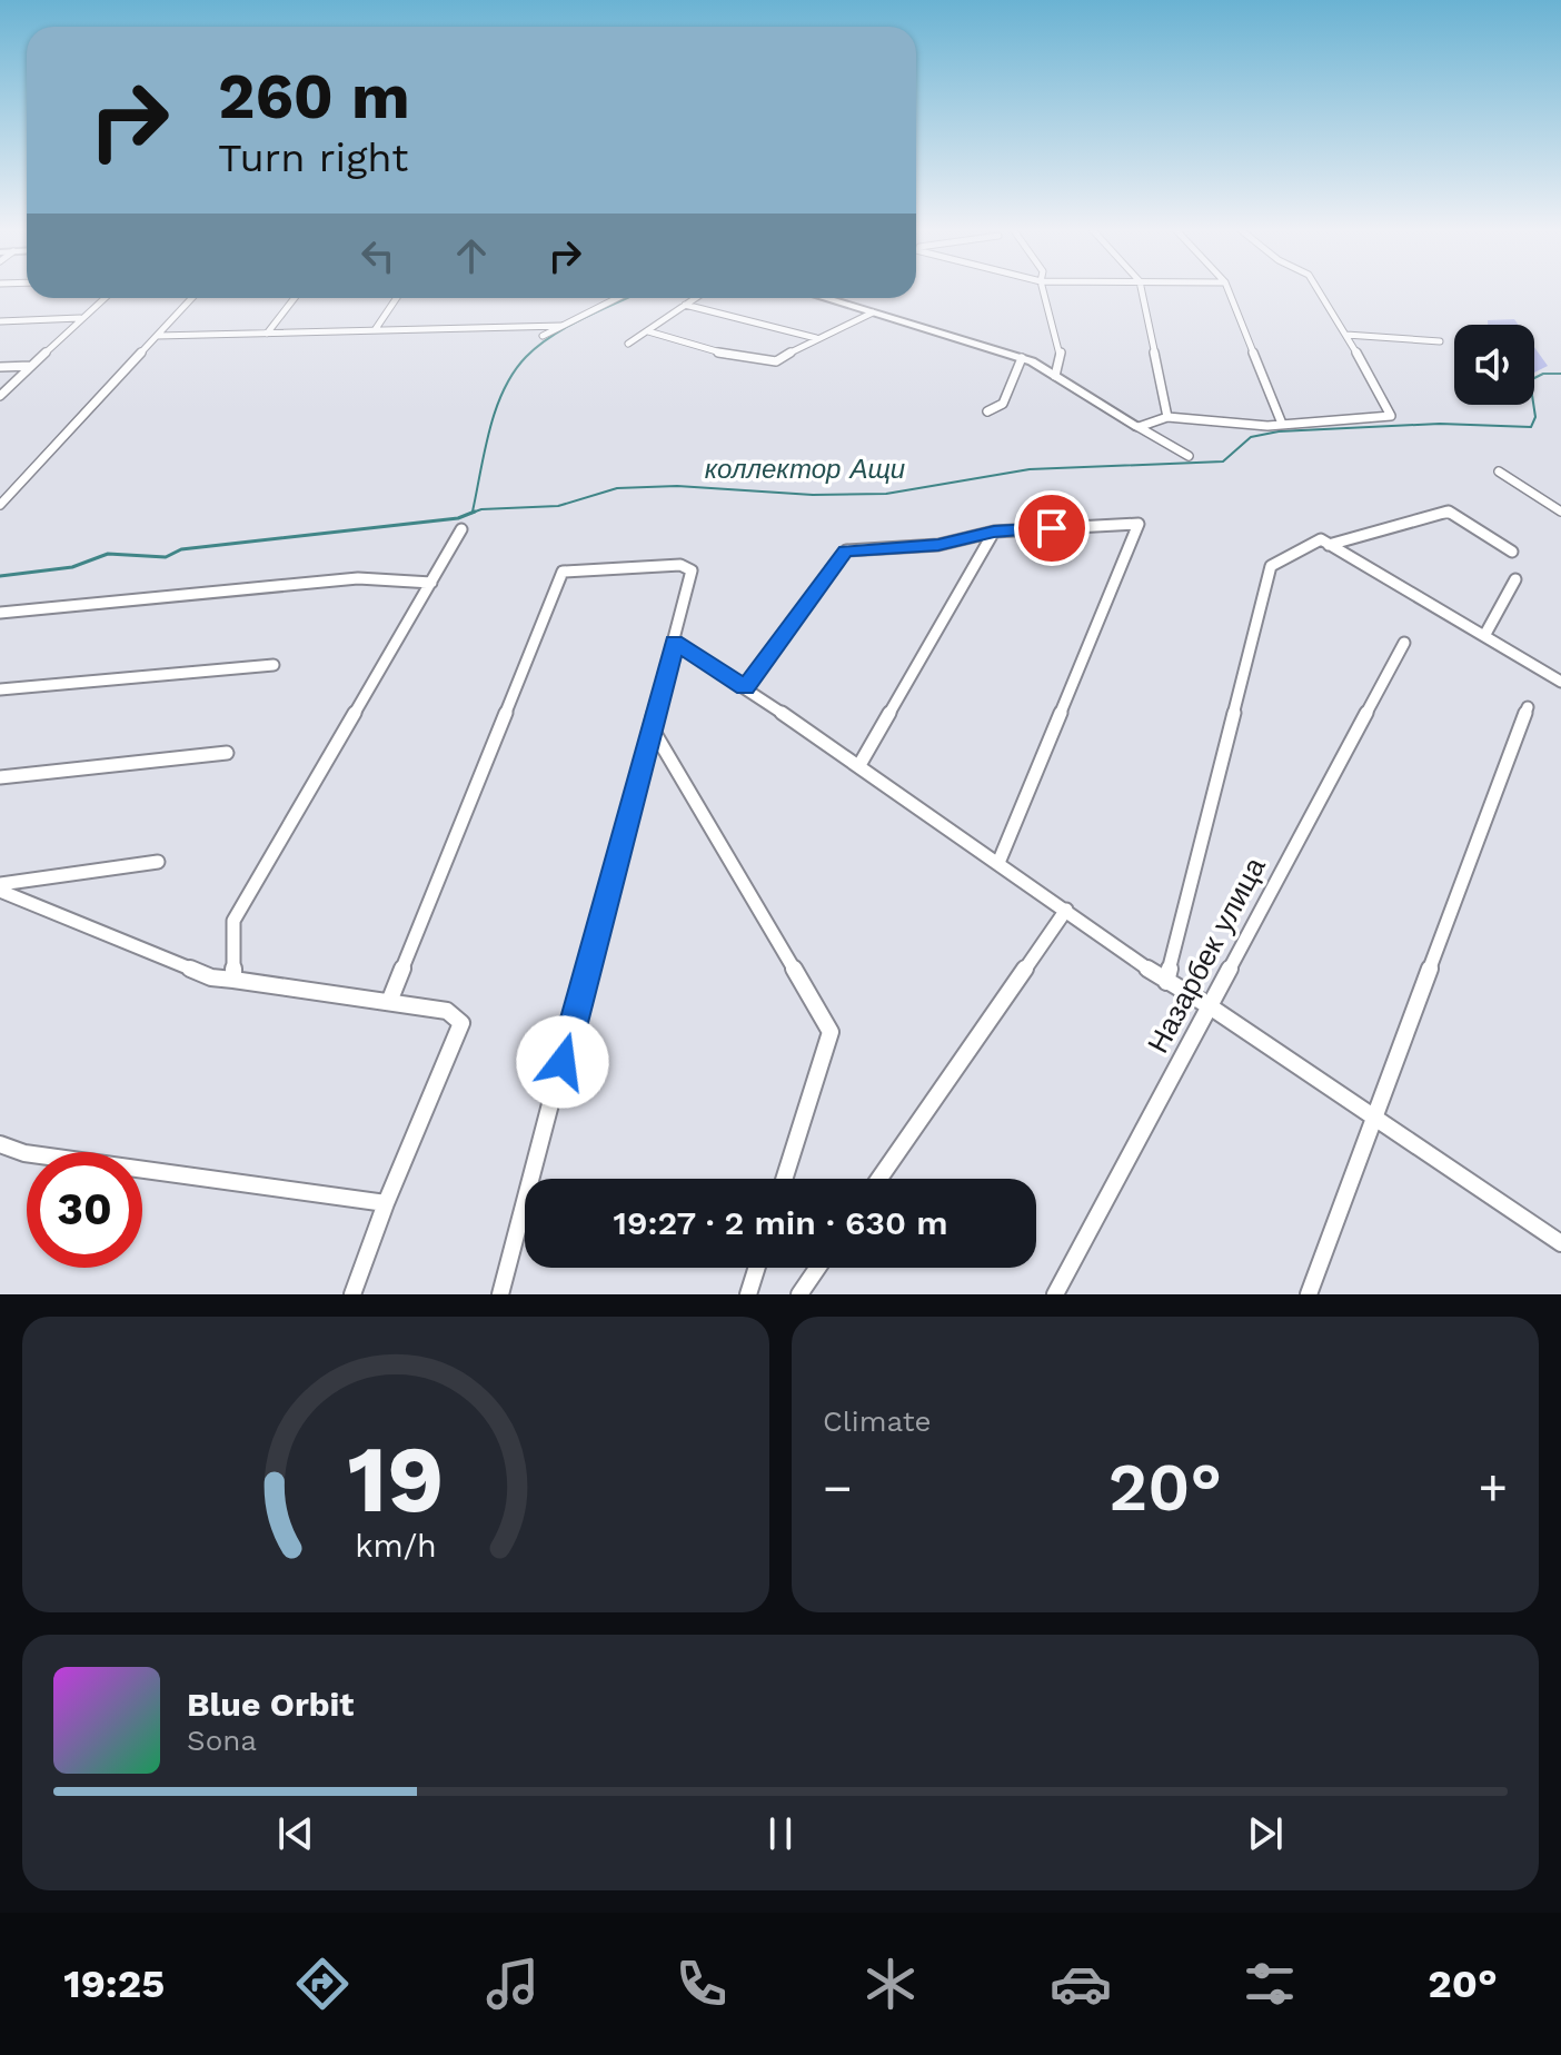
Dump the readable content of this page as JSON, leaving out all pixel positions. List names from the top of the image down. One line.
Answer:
{"streets":{"street":["Назарбек улица"]},"water":["коллектор Ащи"],"page":{"turn":["260 m","Turn right"],"limit":"30","trip":"19:27 · 2 min · 630 m","tile":"Climate","heat":["−","20°","+"],"song":["Blue Orbit","Sona"],"tabs":["19:25","20°"],"gauge":["19","km/h"]}}
